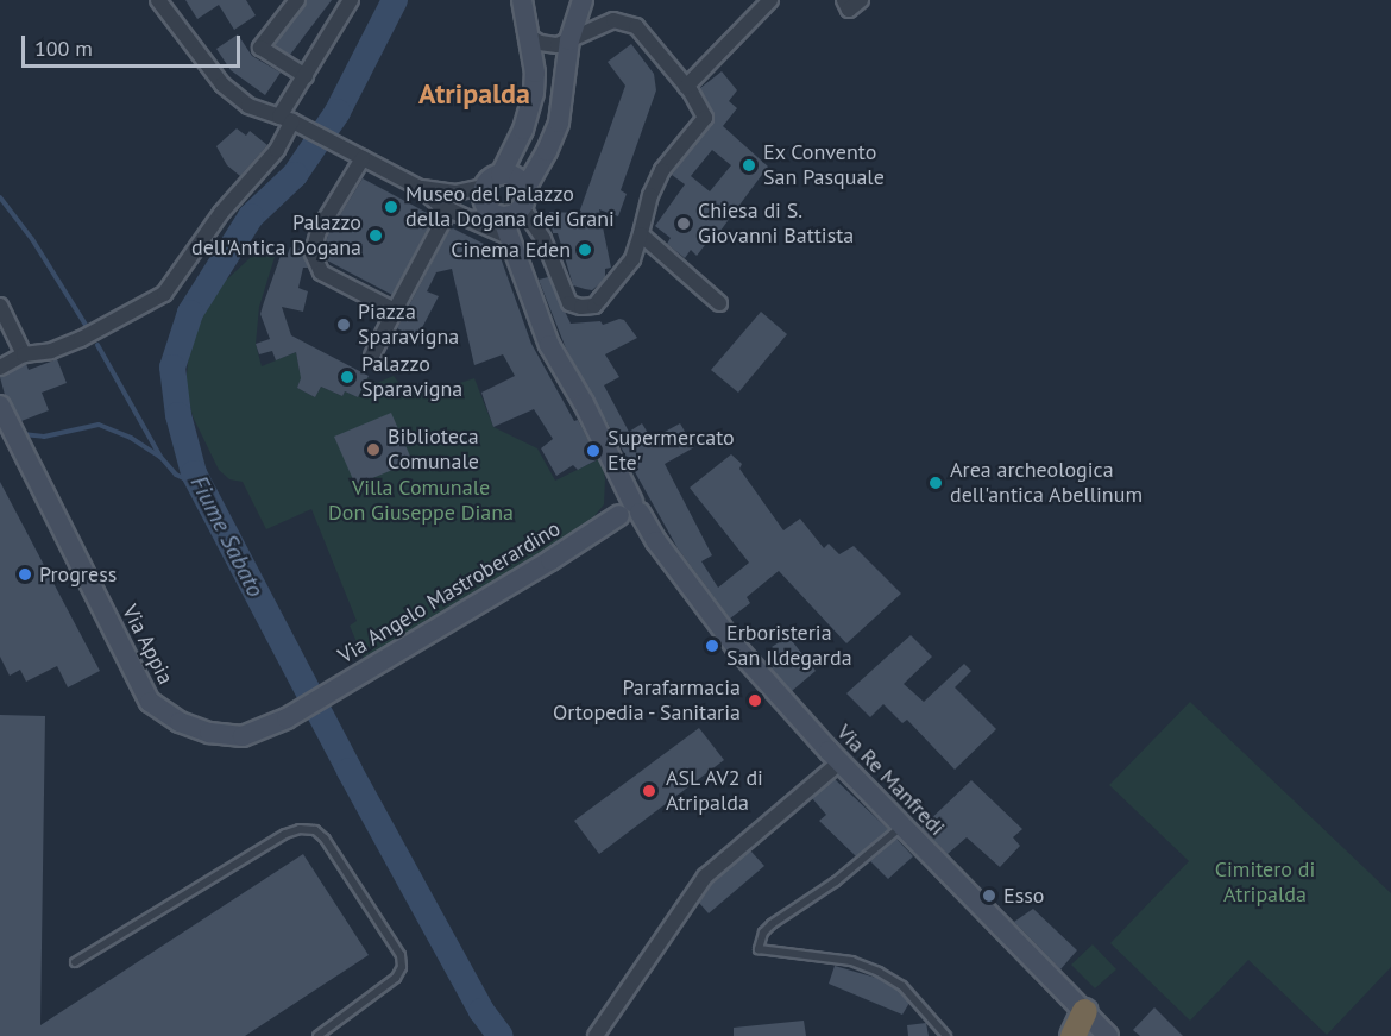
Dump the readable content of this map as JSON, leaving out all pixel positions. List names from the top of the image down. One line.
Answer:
{"streets":{"street":["Via Angelo Mastroberardino","Via Appia","Via Re Manfredi"]},"crossings":[["Via Angelo Mastroberardino","Via Appia"],["Via Angelo Mastroberardino","Via Re Manfredi"]],"districts":["Atripalda"],"water":["Fiume Sabato"],"parks":["Villa Comunale Don Giuseppe Diana","Cimitero di Atripalda"],"places":["Ex Convento San Pasquale","Museo del Palazzo della Dogana dei Grani","Chiesa di S. Giovanni Battista","Palazzo dell'Antica Dogana","Cinema Eden","Piazza Sparavigna","Palazzo Sparavigna","Biblioteca Comunale","Supermercato Ete'","Area archeologica dell'antica Abellinum","Progress","Erboristeria San Ildegarda","Parafarmacia Ortopedia - Sanitaria","ASL AV2 di Atripalda","Esso"],"scale_bar":"100 m"}
